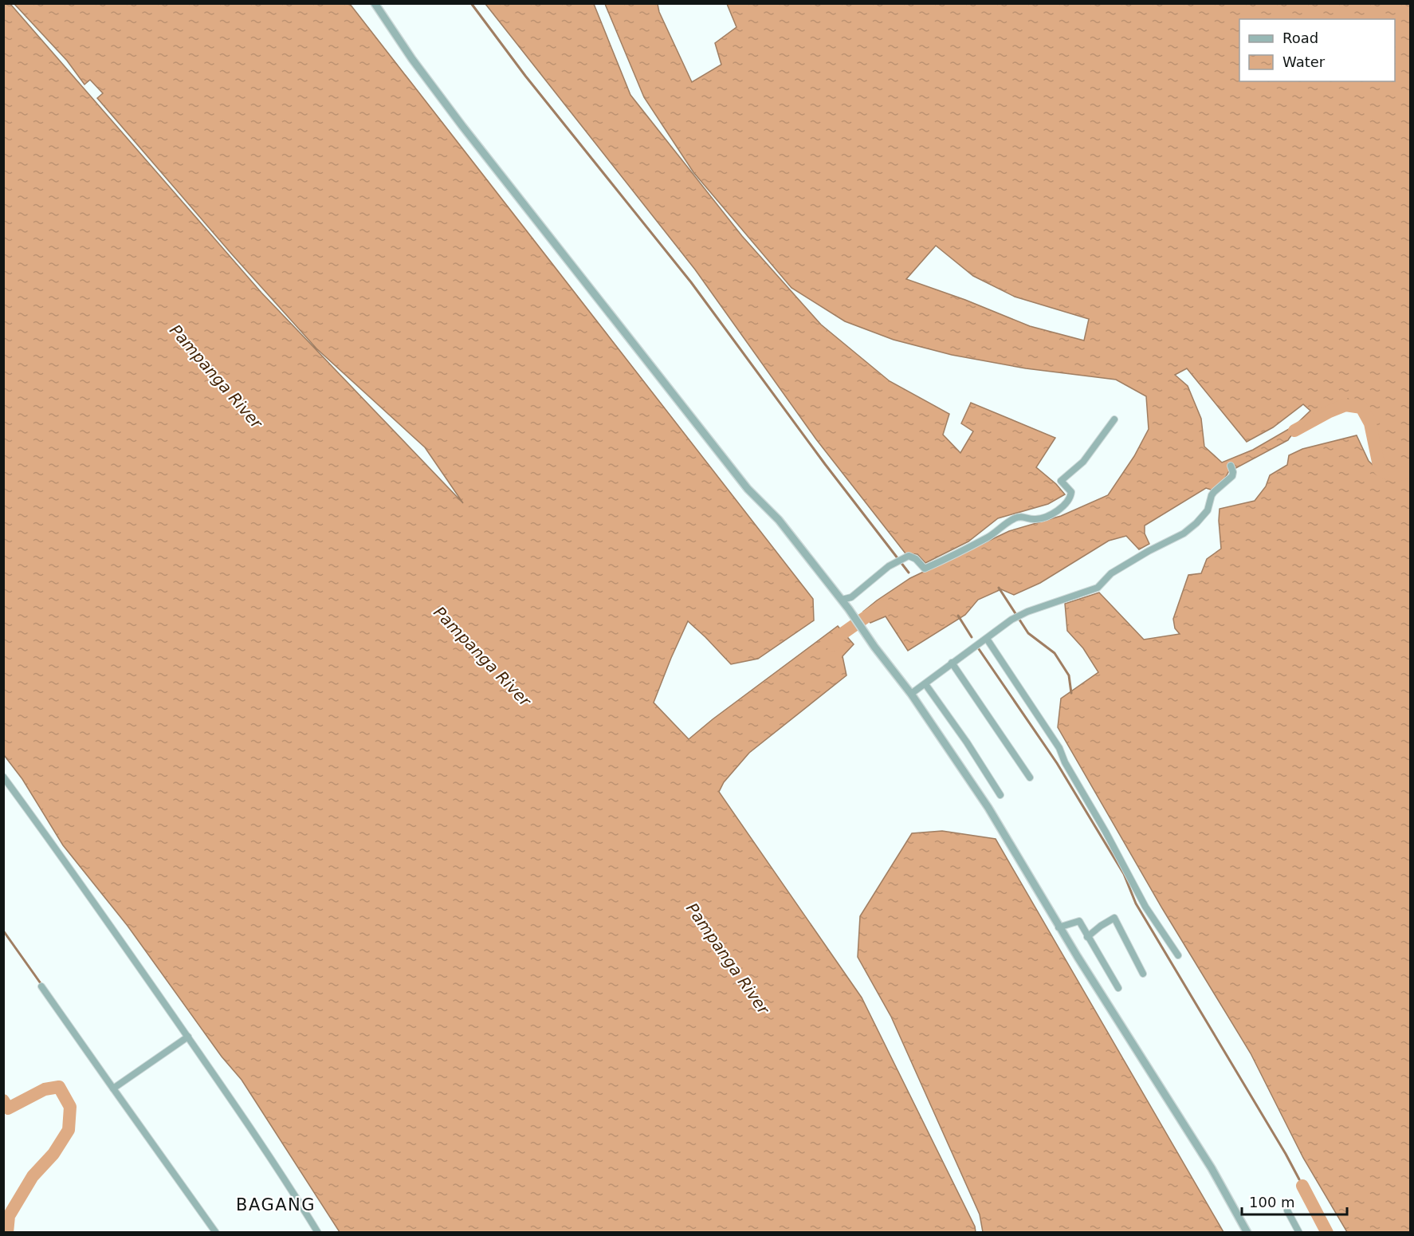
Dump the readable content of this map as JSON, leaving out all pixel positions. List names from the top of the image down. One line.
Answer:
{"districts":["BAGANG"],"water":["Pampanga River"],"legend":["Road","Water"],"scale_bar":"100 m"}
